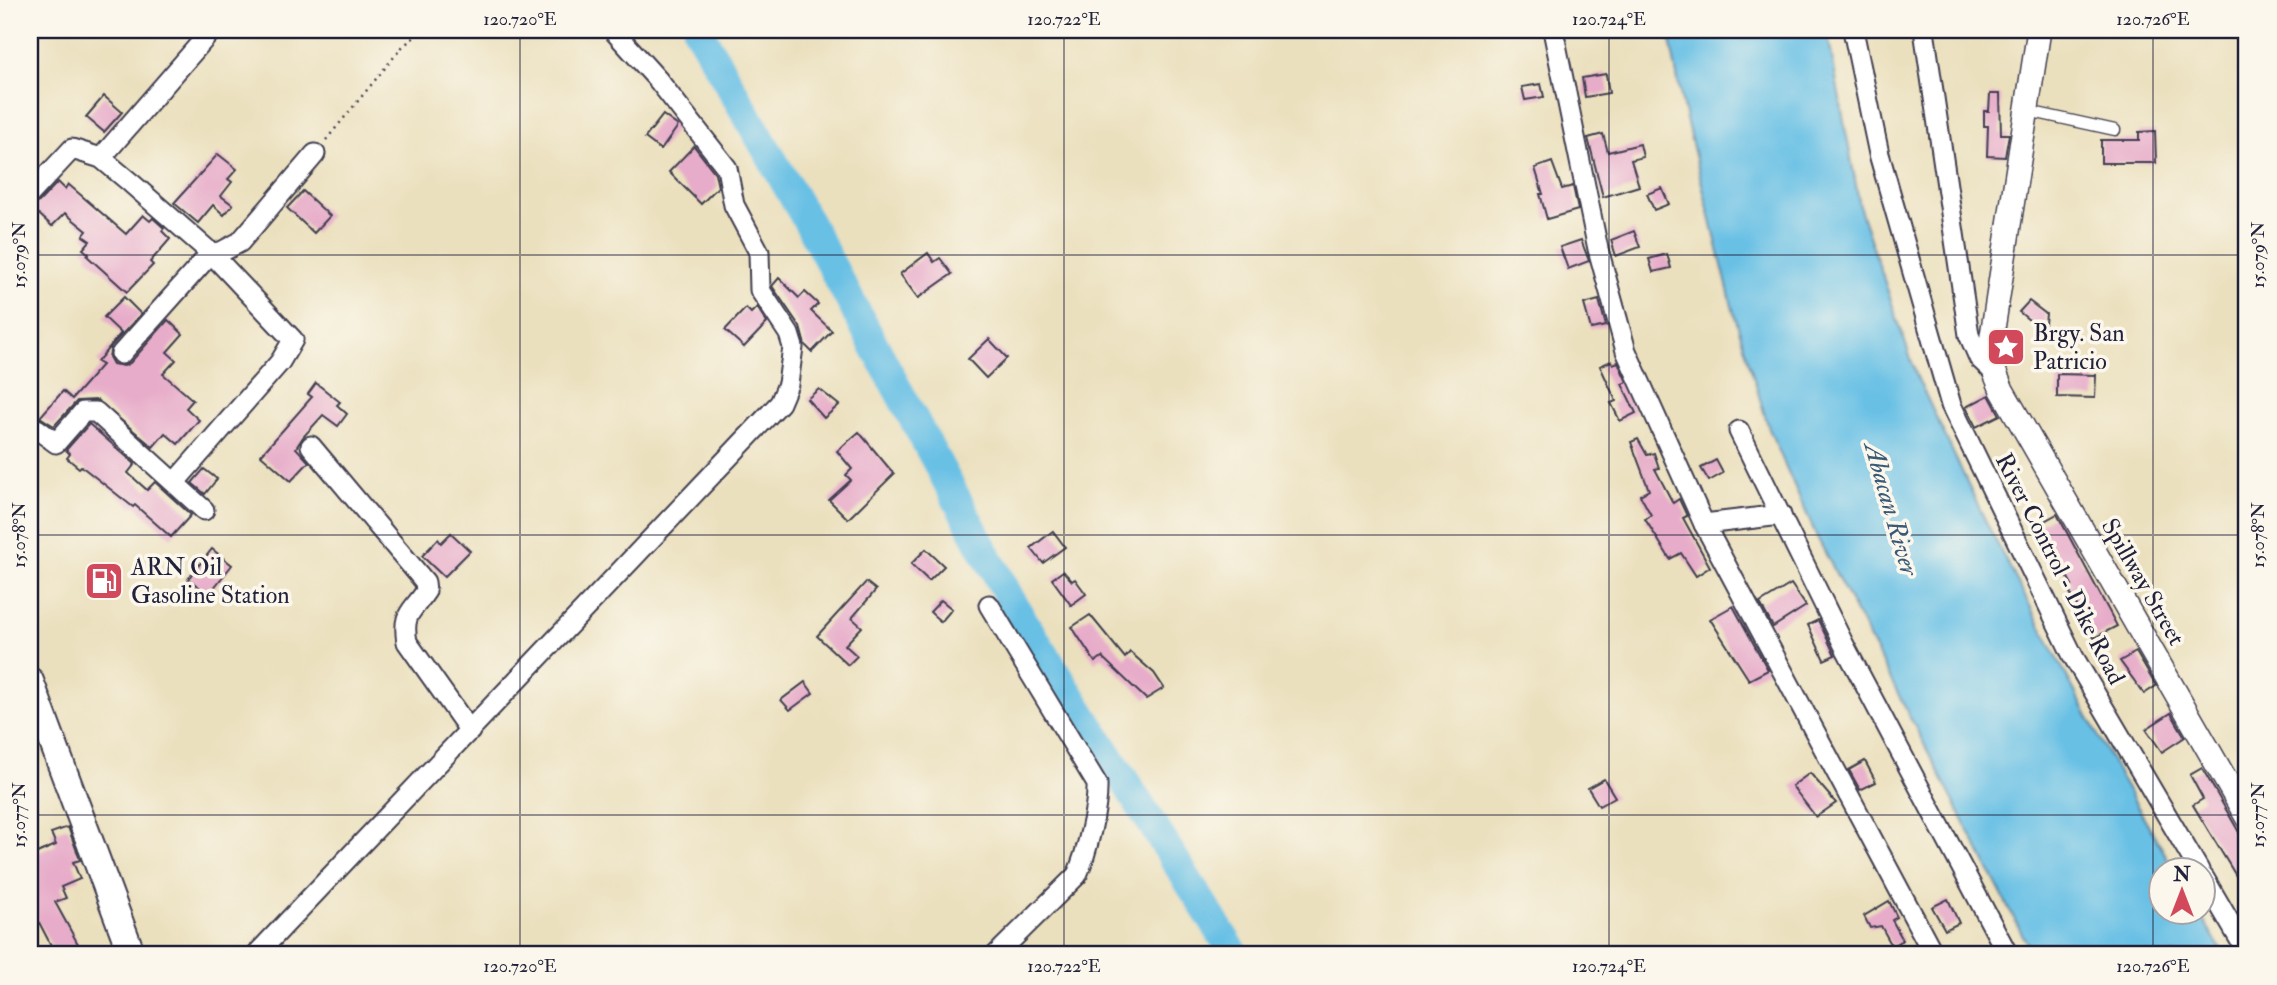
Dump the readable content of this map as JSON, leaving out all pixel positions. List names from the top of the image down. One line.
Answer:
{"streets":{"street":["River Control - Dike Road","Spillway Street"]},"water":["Abacan River"],"places":{"place":["Brgy. San Patricio"],"fuel station":["ARN Oil Gasoline Station"]},"north":"top","coordinates":["120.720°E","120.722°E","120.724°E","120.726°E","15.079°N","15.078°N","15.077°N"]}
